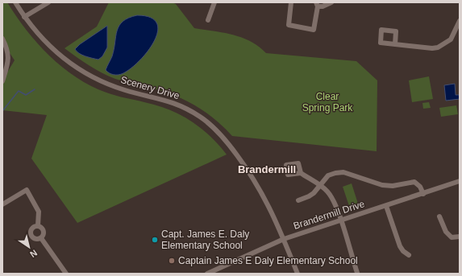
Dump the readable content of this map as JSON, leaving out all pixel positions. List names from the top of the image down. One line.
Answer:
{"streets":{"street":["Scenery Drive","Brandermill Drive"]},"crossings":[["Scenery Drive","Brandermill Drive"]],"districts":["Brandermill"],"parks":["Clear Spring Park"],"places":["Capt. James E. Daly Elementary School","Captain James E Daly Elementary School"],"north":"bottom right"}
